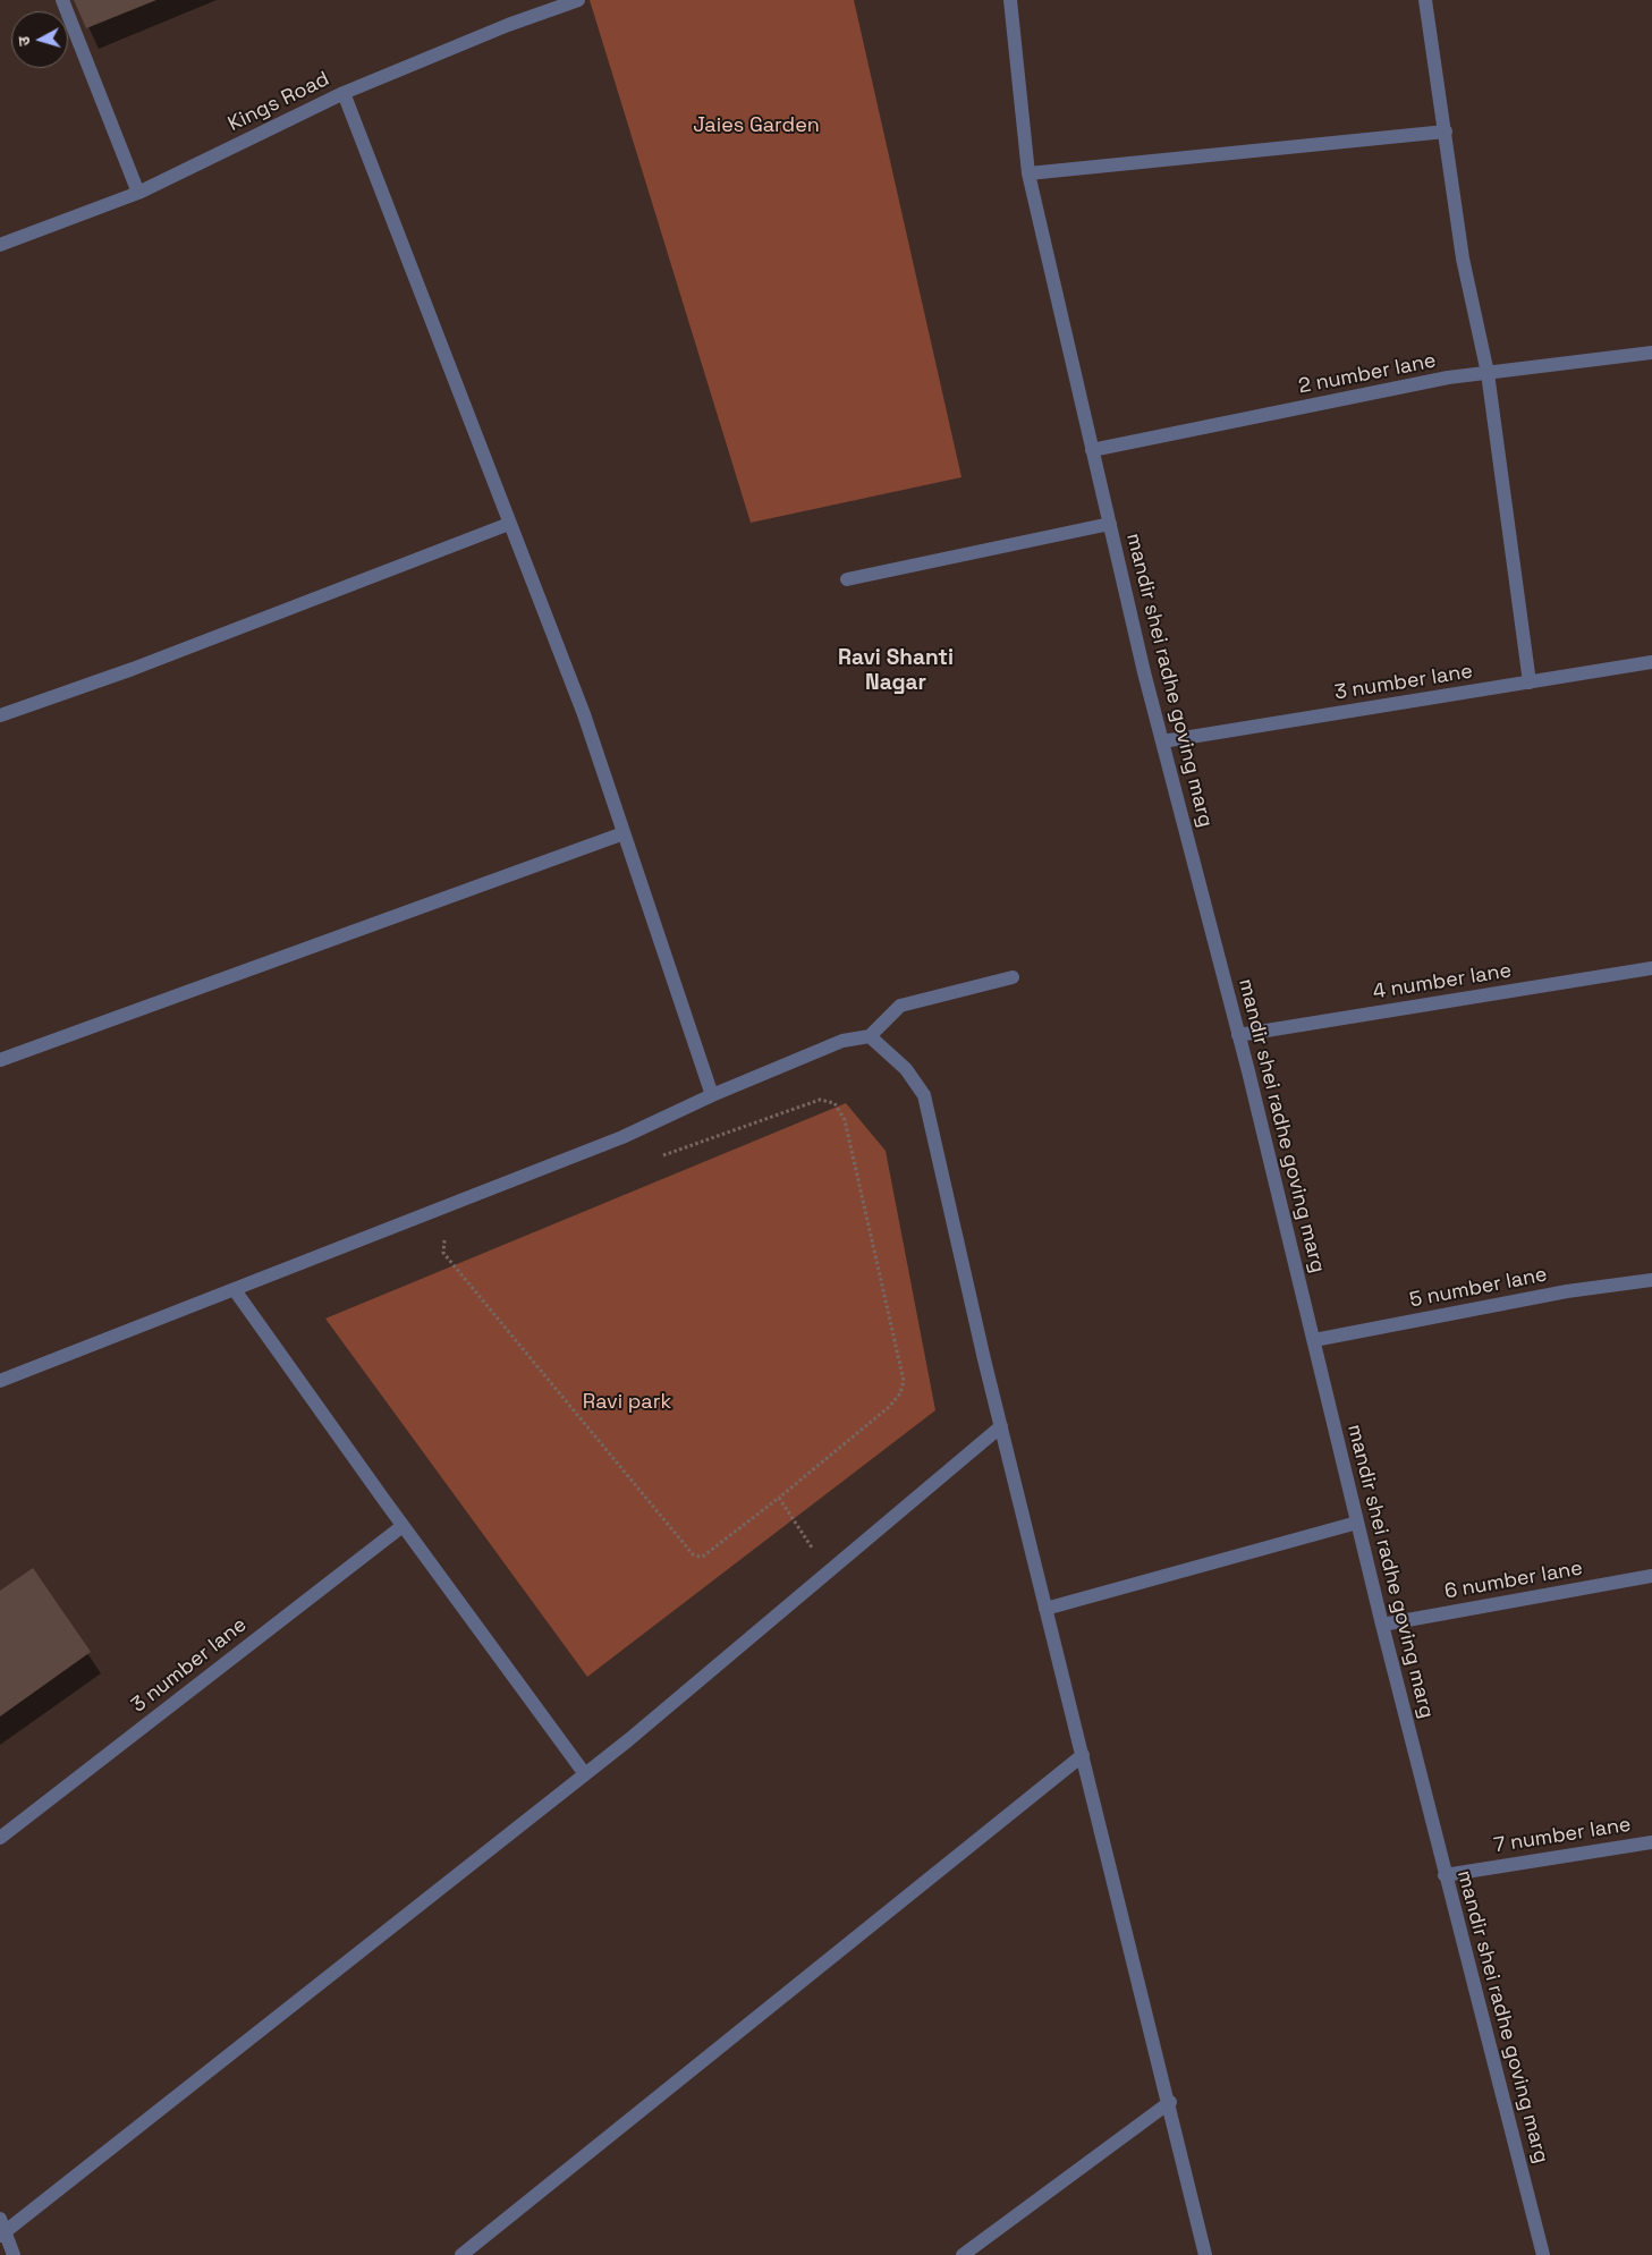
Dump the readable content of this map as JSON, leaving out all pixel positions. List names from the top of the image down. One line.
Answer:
{"streets":{"street":["Kings Road","2 number lane","mandir shei radhe goving marg","3 number lane","4 number lane","5 number lane","6 number lane","7 number lane"]},"crossings":[["2 number lane","mandir shei radhe goving marg"],["mandir shei radhe goving marg","3 number lane"],["mandir shei radhe goving marg","4 number lane"],["mandir shei radhe goving marg","5 number lane"],["mandir shei radhe goving marg","6 number lane"],["mandir shei radhe goving marg","7 number lane"]],"districts":["Ravi Shanti Nagar"],"parks":["Jaies Garden","Ravi park"],"north":"left"}
